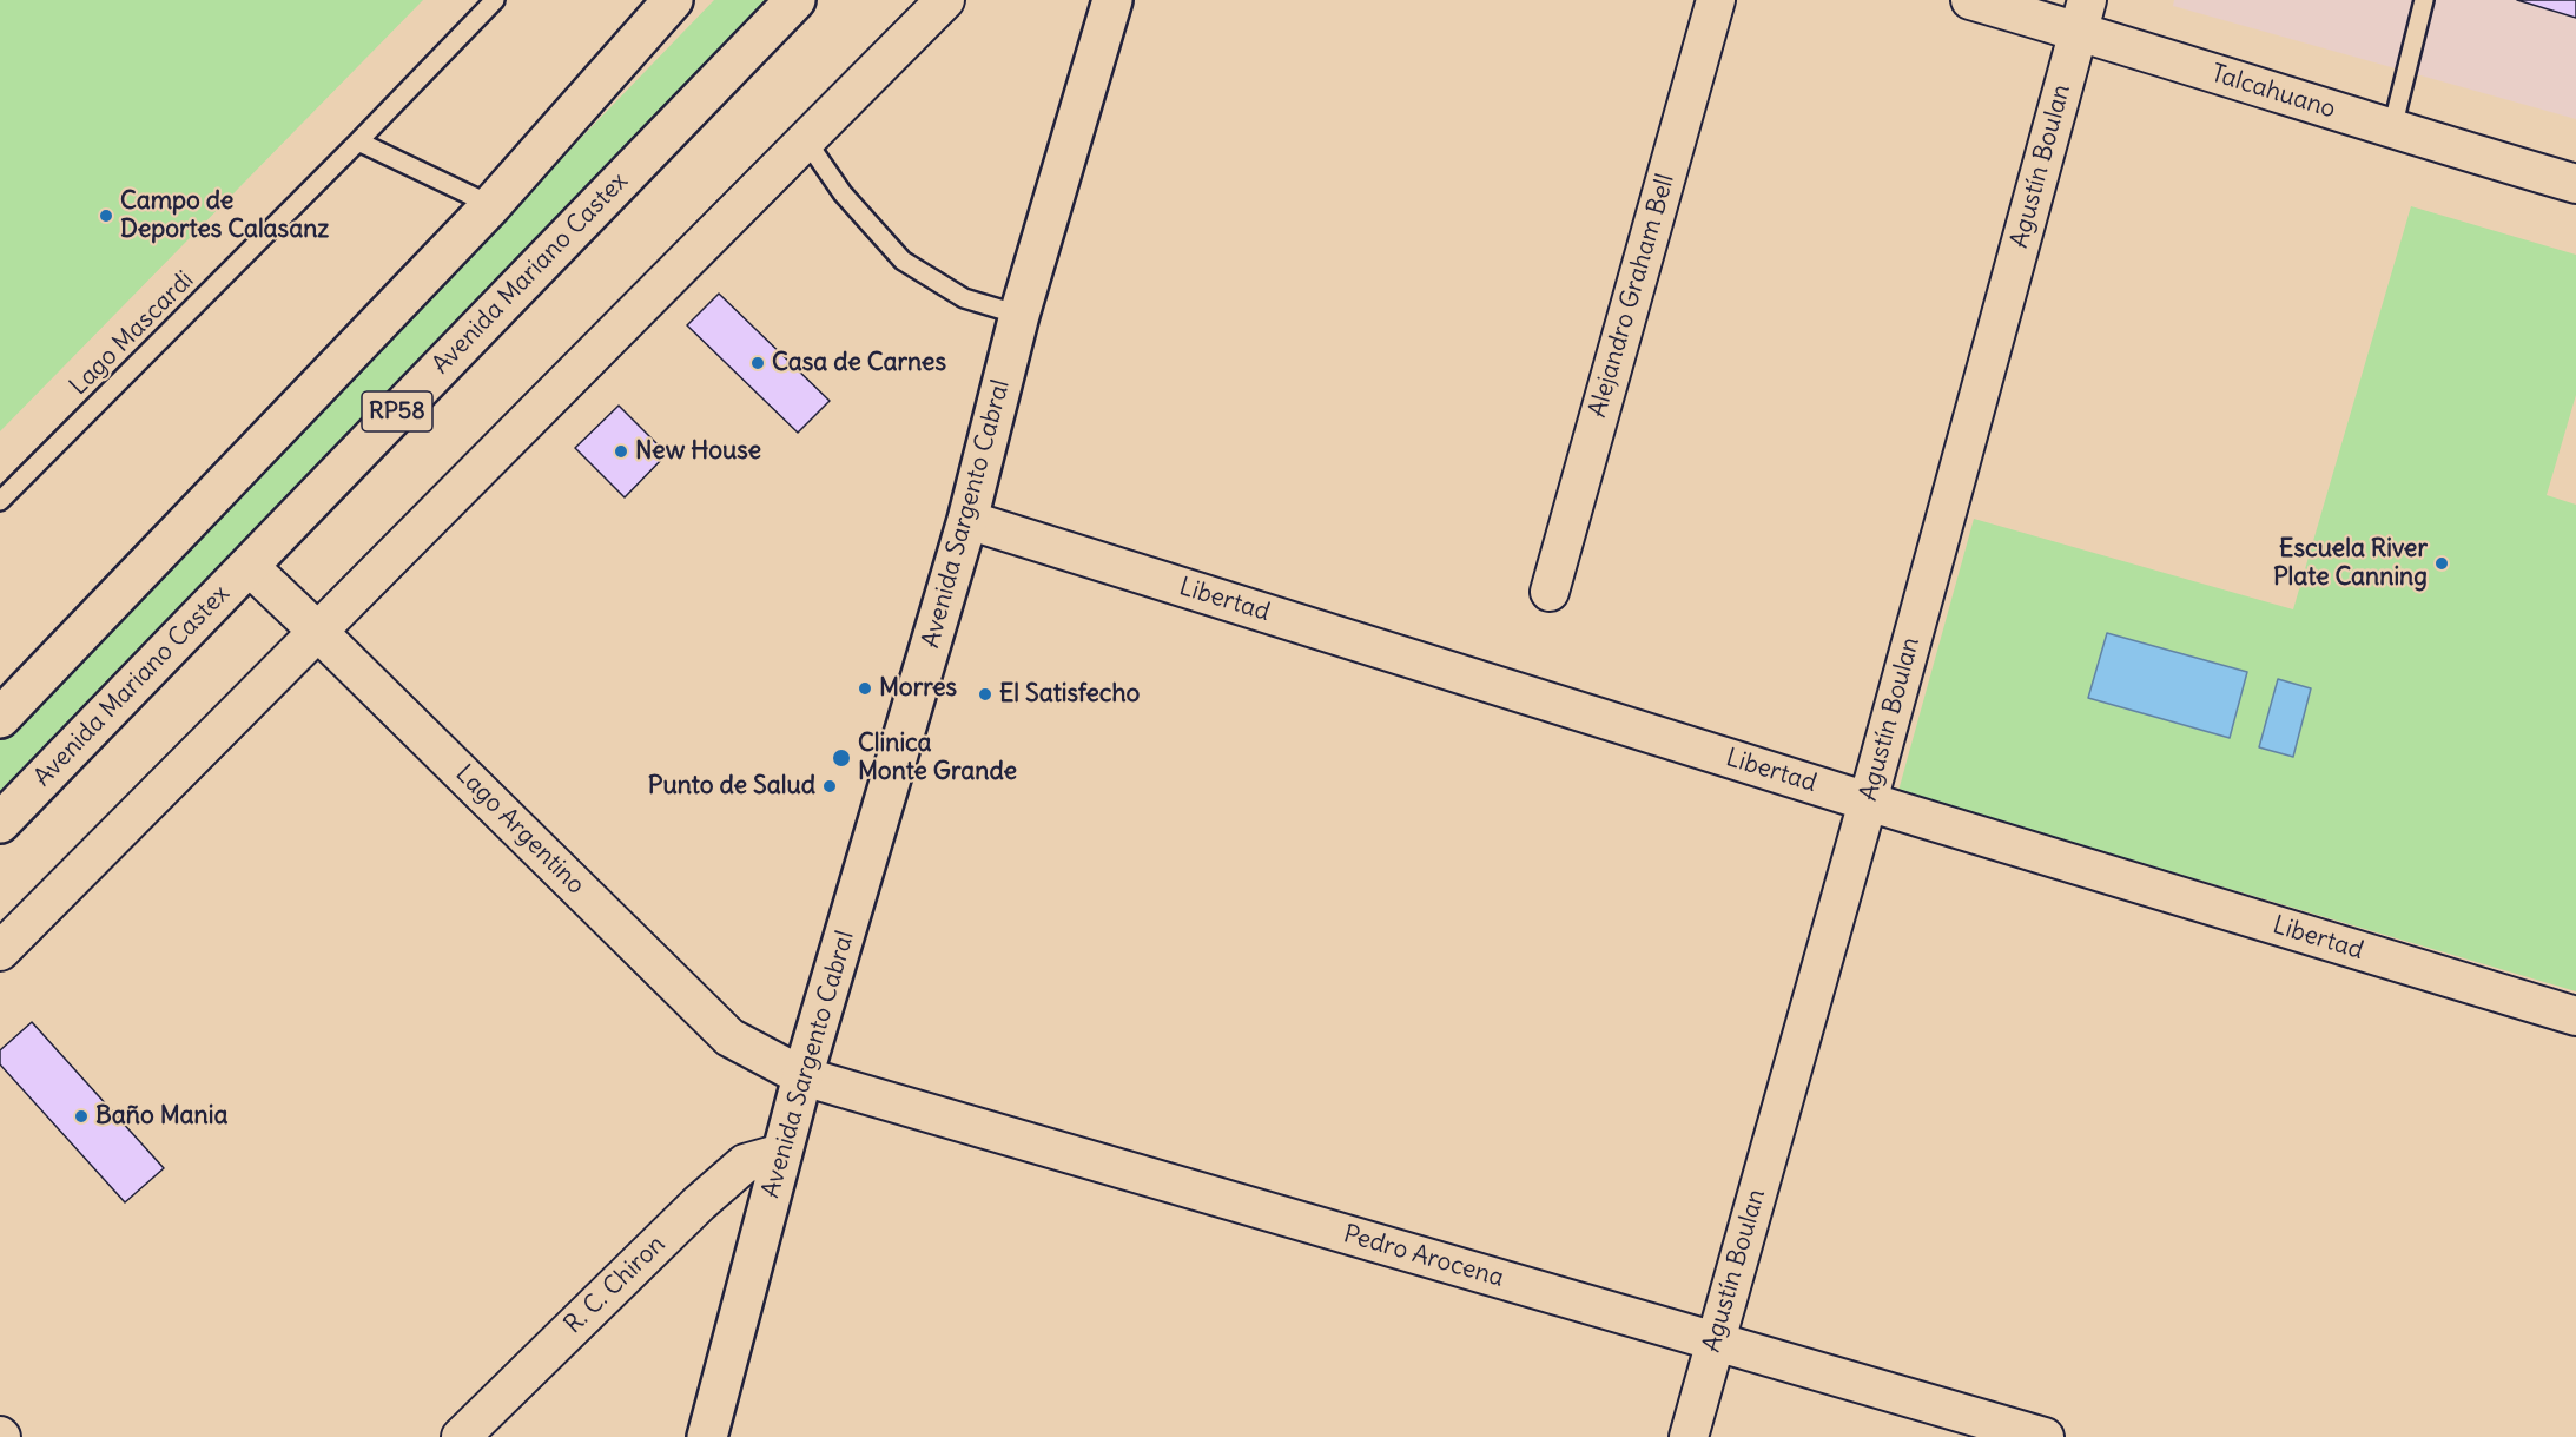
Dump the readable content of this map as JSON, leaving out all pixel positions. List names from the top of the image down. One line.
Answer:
{"streets":{"main road":["Avenida Mariano Castex","RP58","Avenida Sargento Cabral"],"street":["Talcahuano","Agustín Boulan","Alejandro Graham Bell","Libertad","Lago Argentino","Pedro Arocena","R. C. Chiron"],"lane":["Lago Mascardi"]},"crossings":[["Talcahuano","Agustín Boulan"],["Agustín Boulan","Libertad"],["Agustín Boulan","Pedro Arocena"],["Avenida Mariano Castex","Lago Argentino"],["Avenida Sargento Cabral","Libertad"],["Avenida Sargento Cabral","Lago Argentino"],["Avenida Sargento Cabral","Pedro Arocena"],["Avenida Sargento Cabral","R. C. Chiron"],["Lago Argentino","Pedro Arocena"]],"places":["Campo de Deportes Calasanz","Casa de Carnes","New House","Escuela River Plate Canning","Morres","El Satisfecho","Clinica Monte Grande","Punto de Salud","Baño Mania"]}
